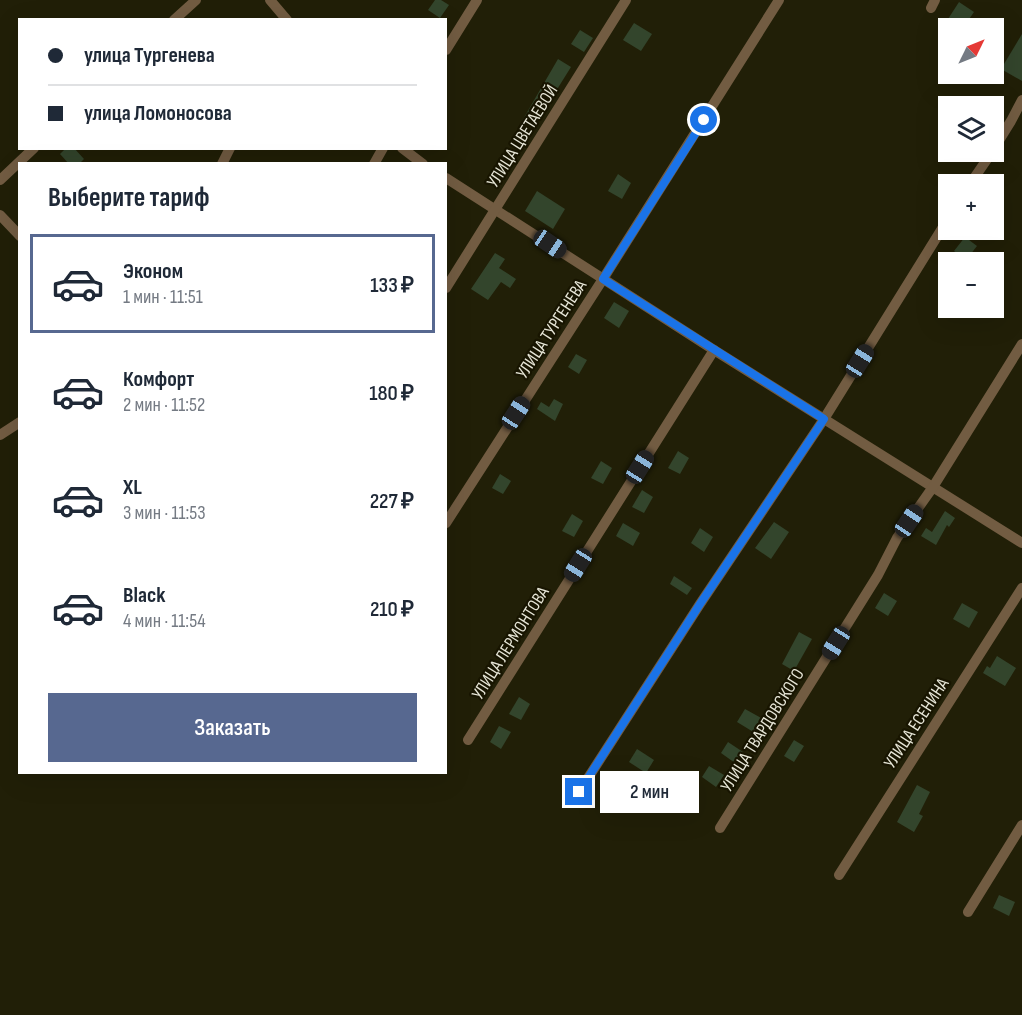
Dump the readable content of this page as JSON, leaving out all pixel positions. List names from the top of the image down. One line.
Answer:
{"streets":{"street":["УЛИЦА ЦВЕТАЕВОЙ","УЛИЦА ТУРГЕНЕВА","УЛИЦА ЛЕРМОНТОВА","УЛИЦА ЕСЕНИНА","УЛИЦА ТВАРДОВСКОГО"]},"north":"top right","page":{"map_buttons":["+","−"],"banner":["улица Тургенева","улица Ломоносова"],"heading":"Выберите тариф","list":[{"name":"Эконом","note":"1 мин · 11:51","value":"133 ₽"},{"name":"Комфорт","note":"2 мин · 11:52","value":"180 ₽"},{"name":"XL","note":"3 мин · 11:53","value":"227 ₽"},{"name":"Black","note":"4 мин · 11:54","value":"210 ₽"}],"buttons":"Заказать","bubble":"2 мин"}}
